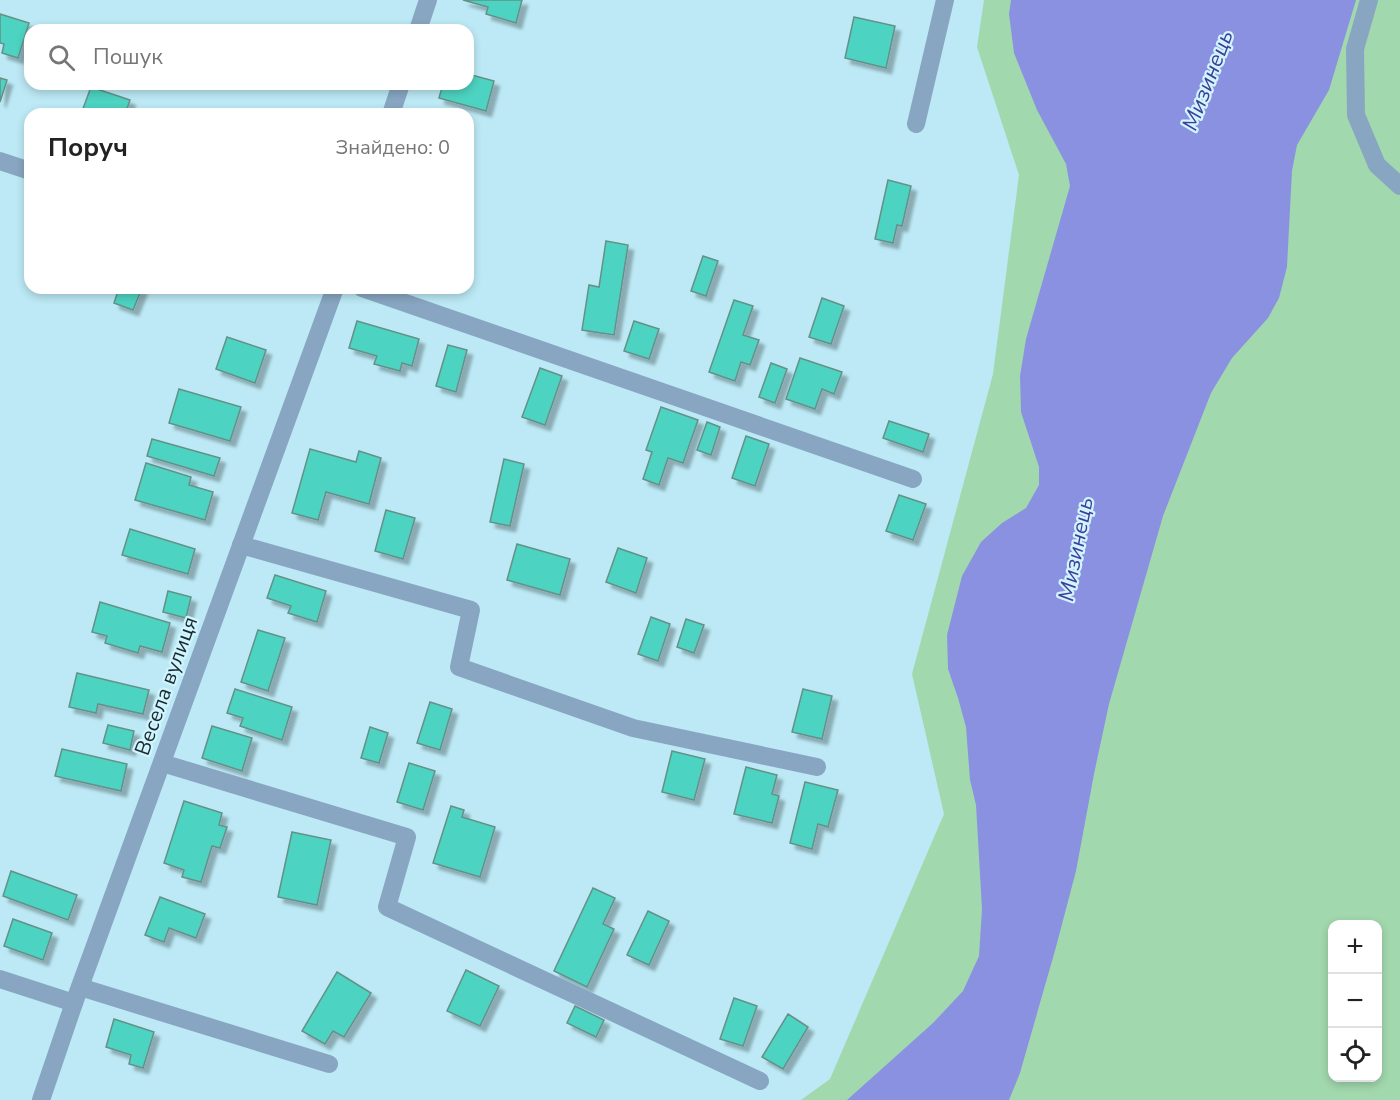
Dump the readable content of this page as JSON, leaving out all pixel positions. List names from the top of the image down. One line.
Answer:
{"streets":{"street":["Весела вулиця"]},"water":["Мизинець"],"page":{"search":"Пошук","heading":["Поруч","Знайдено: 0"],"map_buttons":["+","−"]}}
